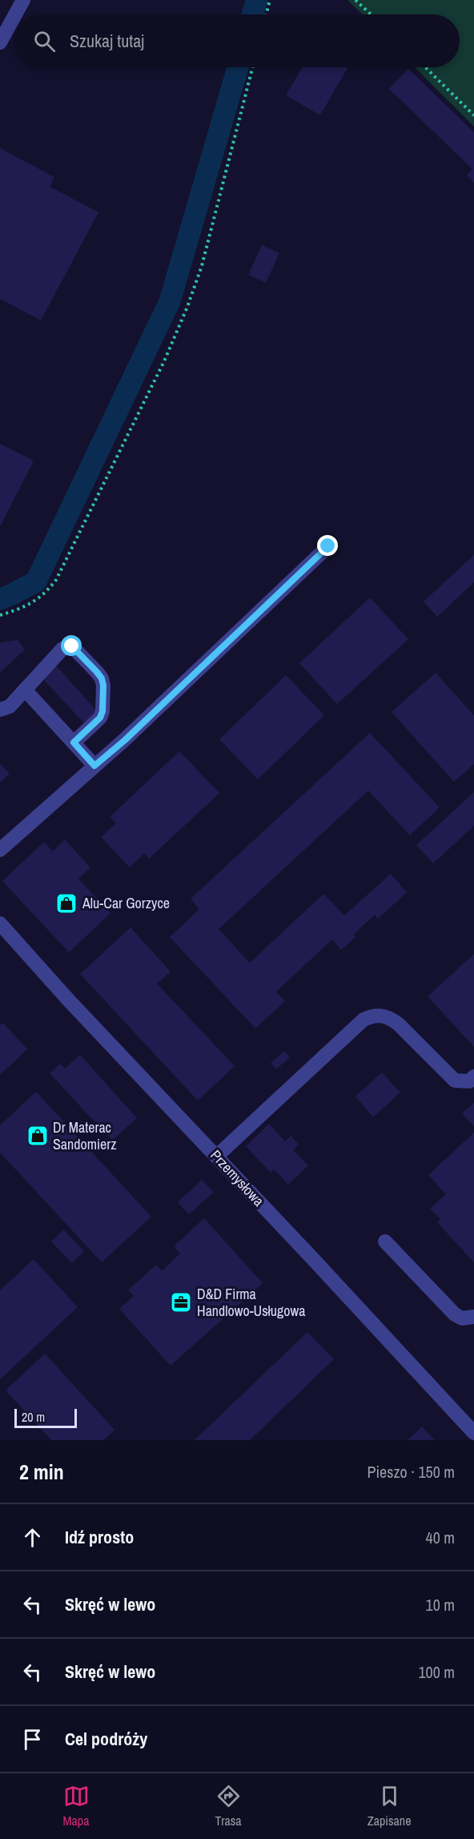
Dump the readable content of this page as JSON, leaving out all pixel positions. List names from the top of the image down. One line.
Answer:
{"streets":{"street":["Przemysłowa"]},"places":{"shop":["Alu-Car Gorzyce","Dr Materac Sandomierz"],"office":["D&D Firma Handlowo-Usługowa"]},"scale_bar":"20 m","page":{"search":"Szukaj tutaj","scale":"20 m","heading":["2 min","Pieszo · 150 m"],"list":[["Idź prosto","40 m"],["Skręć w lewo","10 m"],["Skręć w lewo","100 m"],"Cel podróży"],"nav":["Mapa","Trasa","Zapisane"]}}
